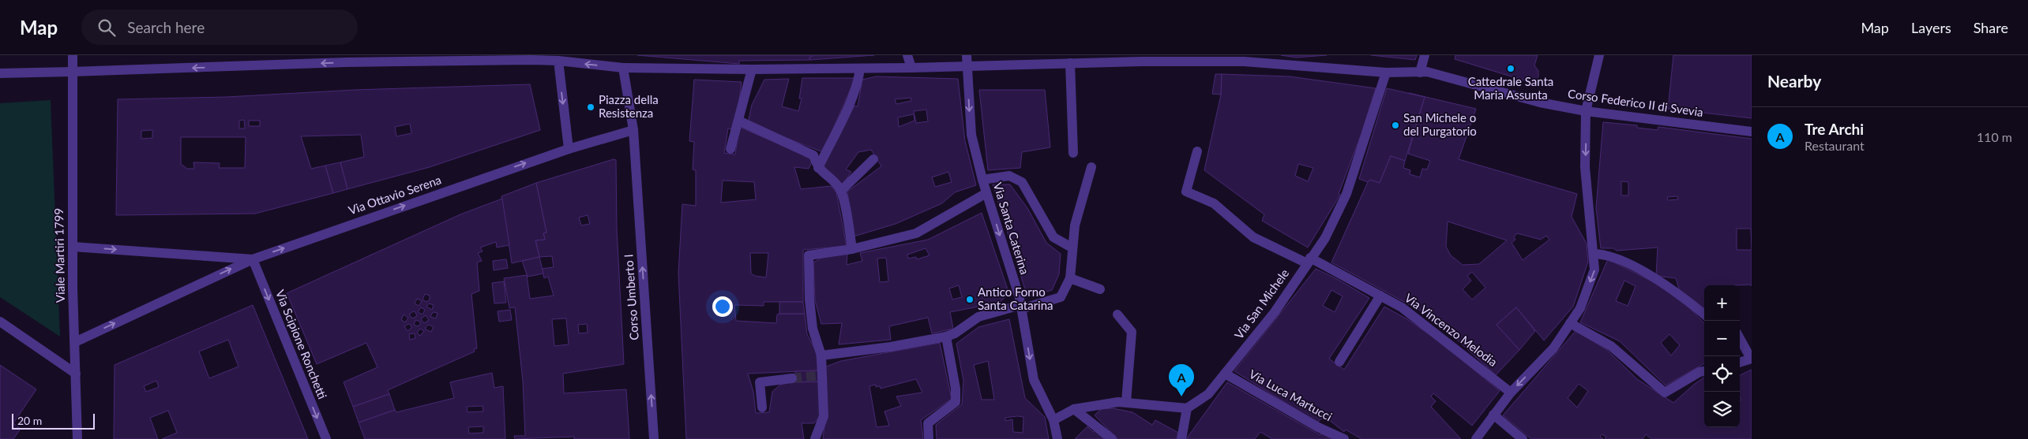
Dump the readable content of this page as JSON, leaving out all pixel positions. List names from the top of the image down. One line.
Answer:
{"streets":{"street":["Corso Federico II di Svevia","Via Ottavio Serena","Via Santa Caterina","Viale Martiri 1799","Corso Umberto I","Via San Michele","Via Vincenzo Melodia","Via Scipione Ronchetti","Via Luca Martucci"]},"crossings":[["Corso Federico II di Svevia","Via Santa Caterina"],["Corso Federico II di Svevia","Via San Michele"],["Via Ottavio Serena","Viale Martiri 1799"],["Via Ottavio Serena","Via Scipione Ronchetti"],["Via San Michele","Via Vincenzo Melodia"],["Via San Michele","Via Luca Martucci"]],"one_way":["Via Ottavio Serena","Via Santa Caterina","Corso Umberto I","Via Scipione Ronchetti"],"places":["Cattedrale Santa Maria Assunta","Piazza della Resistenza","San Michele o del Purgatorio","Antico Forno Santa Catarina"],"scale_bar":"20 m","page":{"header":"Map","search":"Search here","nav":["Map","Layers","Share"],"heading":"Nearby","list":[{"mark":"A","name":"Tre Archi","note":"Restaurant","value":"110 m"}],"map_buttons":["+","−"],"pins":"A","scale":"20 m"}}
